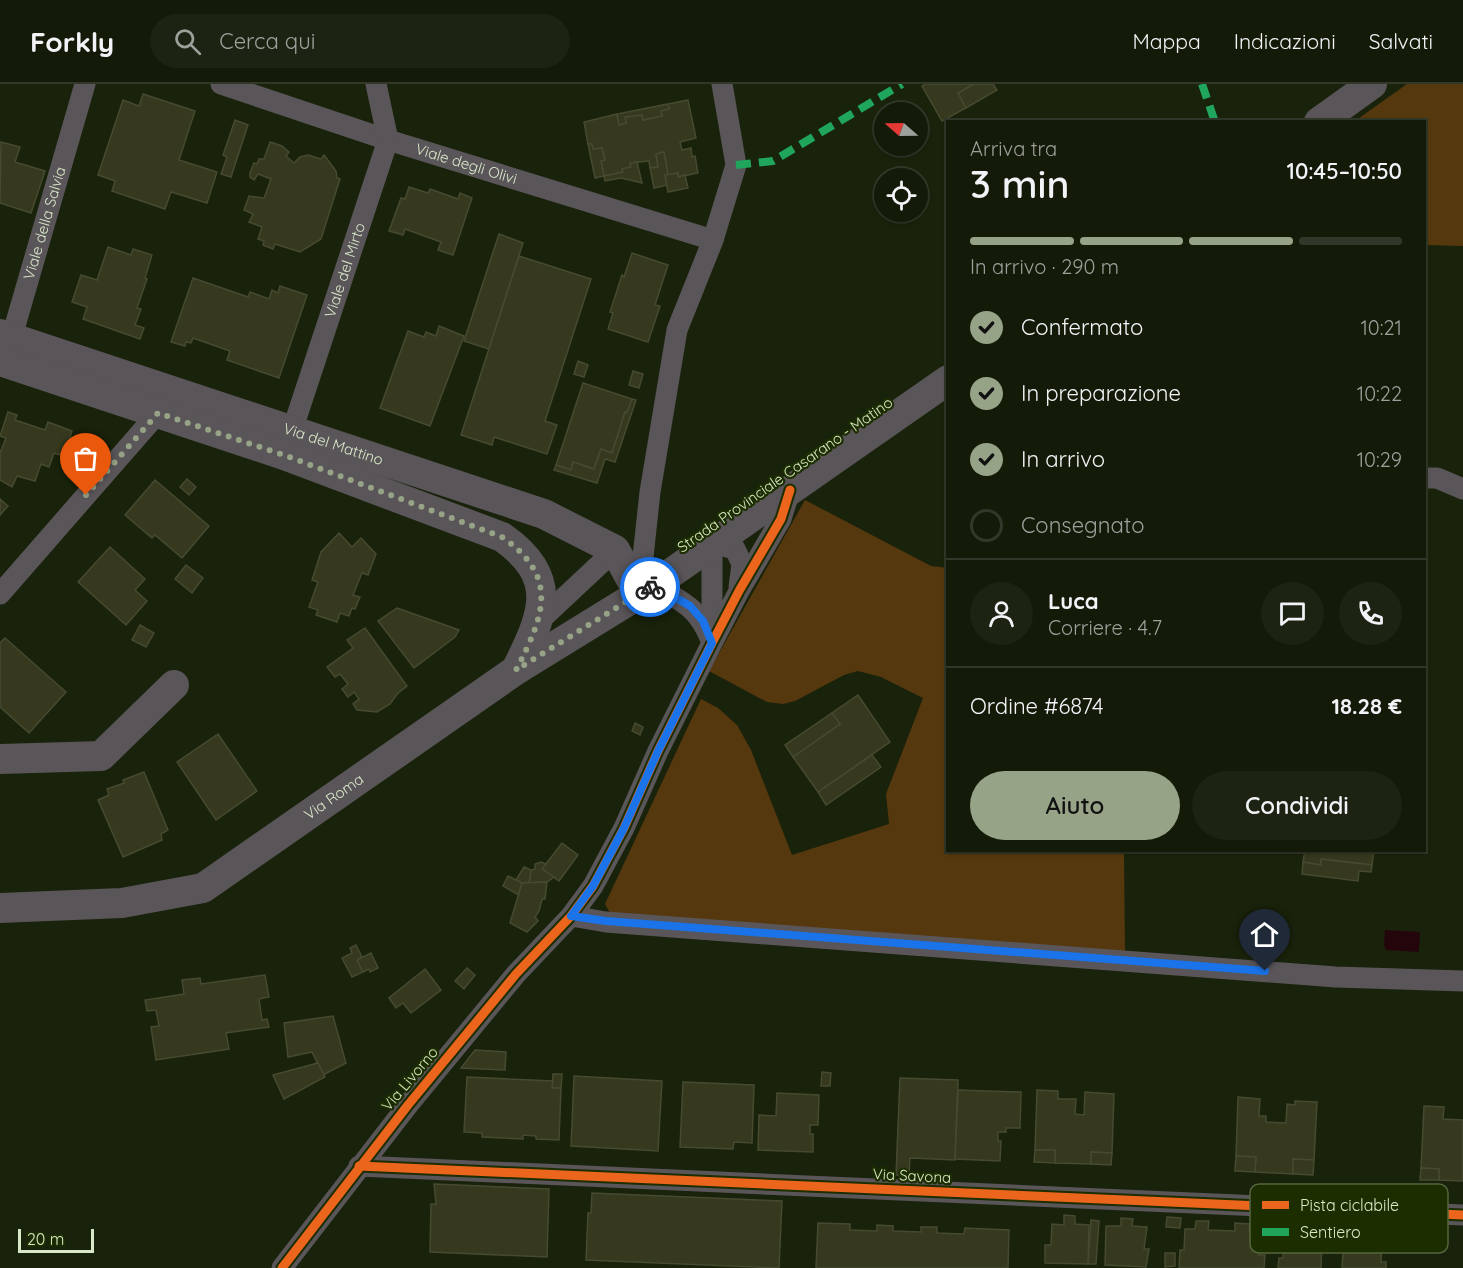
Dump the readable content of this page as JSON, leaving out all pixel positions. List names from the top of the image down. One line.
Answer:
{"streets":{"main road":["Via del Mattino","Strada Provinciale Casarano - Matino","Via Roma"],"street":["Viale degli Olivi","Viale della Salvia","Viale del Mirto","Via Livorno","Via Savona"]},"crossings":[["Viale degli Olivi","Viale del Mirto"],["Viale della Salvia","Via del Mattino"],["Viale del Mirto","Via del Mattino"],["Via del Mattino","Via Roma"],["Strada Provinciale Casarano - Matino","Via Roma"],["Strada Provinciale Casarano - Matino","Via Livorno"],["Via Livorno","Via Savona"]],"legend":["Pista ciclabile","Sentiero"],"scale_bar":"20 m","north":"left","page":{"header":"Forkly","search":"Cerca qui","nav":["Mappa","Indicazioni","Salvati"],"heading":["3 min","Arriva tra","10:45–10:50"],"panel":["Luca","Corriere · 4.7","Ordine #6874","18.28 €"],"bar":"In arrivo · 290 m","list":[["Confermato","10:21"],["In preparazione","10:22"],["In arrivo","10:29"],"Consegnato"],"buttons":["Aiuto","Condividi"],"scale":"20 m"}}
